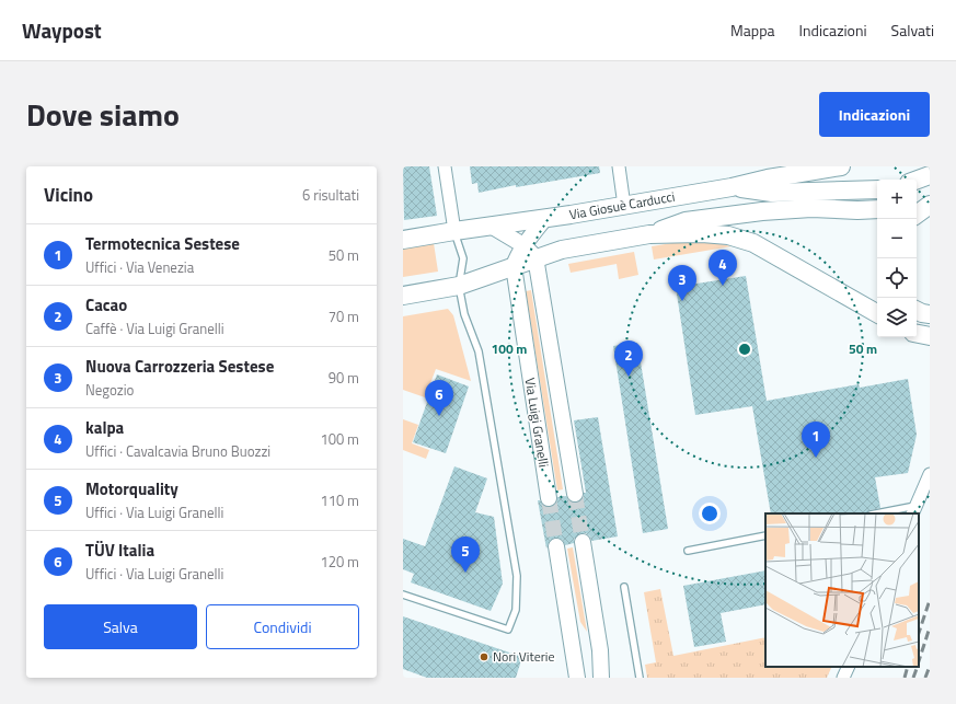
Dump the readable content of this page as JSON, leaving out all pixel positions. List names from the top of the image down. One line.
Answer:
{"streets":{"main road":["Via Giosuè Carducci"],"street":["Via Luigi Granelli"]},"places":["Nori Viterie"],"page":{"header":"Waypost","nav":["Mappa","Indicazioni","Salvati"],"title":"Dove siamo","buttons":["Indicazioni",["Salva","Condividi"]],"heading":["Vicino","6 risultati"],"map_buttons":["+","−"],"list":[{"mark":"1","name":"Termotecnica Sestese","note":"Uffici · Via Venezia","value":"50 m"},{"mark":"2","name":"Cacao","note":"Caffè · Via Luigi Granelli","value":"70 m"},{"mark":"3","name":"Nuova Carrozzeria Sestese","note":"Negozio","value":"90 m"},{"mark":"4","name":"kalpa","note":"Uffici · Cavalcavia Bruno Buozzi","value":"100 m"},{"mark":"5","name":"Motorquality","note":"Uffici · Via Luigi Granelli","value":"110 m"},{"mark":"6","name":"TÜV Italia","note":"Uffici · Via Luigi Granelli","value":"120 m"}],"pins":["4","3","2","6","1","5"]},"rings":["50 m","100 m"]}
